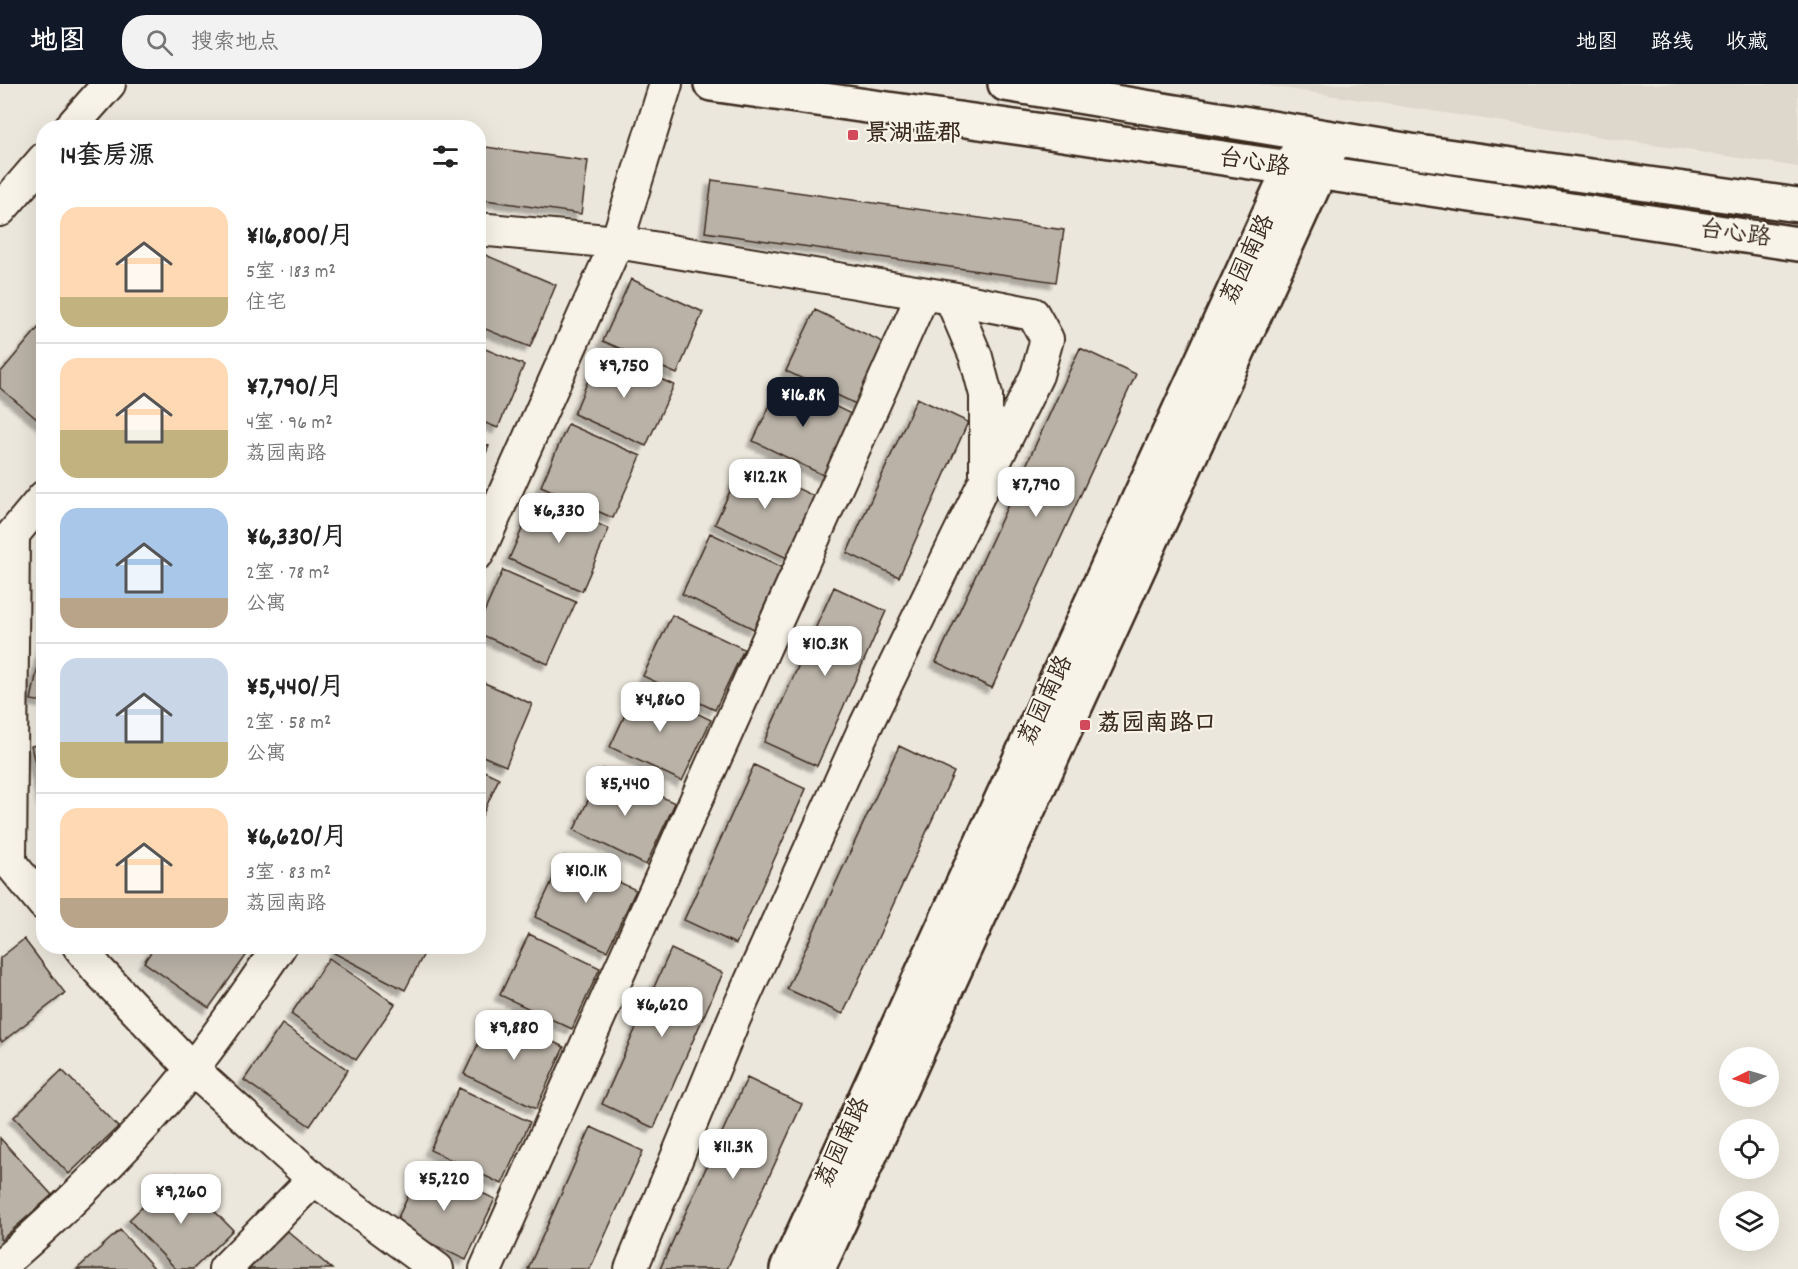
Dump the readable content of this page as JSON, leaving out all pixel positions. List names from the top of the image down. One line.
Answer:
{"streets":{"main road":["台心路","荔园南路"]},"crossings":[["台心路","荔园南路"]],"places":{"transit":["景湖蓝郡","荔园南路口"]},"north":"left","page":{"header":"地图","search":"搜索地点","nav":["地图","路线","收藏"],"heading":"14套房源","list":[{"name":"¥16,800/月","note":"5室 · 183 m² · 住宅"},{"name":"¥7,790/月","note":"4室 · 96 m² · 荔园南路"},{"name":"¥6,330/月","note":"2室 · 78 m² · 公寓"},{"name":"¥5,440/月","note":"2室 · 58 m² · 公寓"},{"name":"¥6,620/月","note":"3室 · 83 m² · 荔园南路"}],"price":["¥9,750","¥16.8K","¥12.2K","¥7,790","¥6,330","¥10.3K","¥4,860","¥5,440","¥10.1K","¥6,620","¥9,880","¥11.3K","¥5,220","¥9,260"]}}
